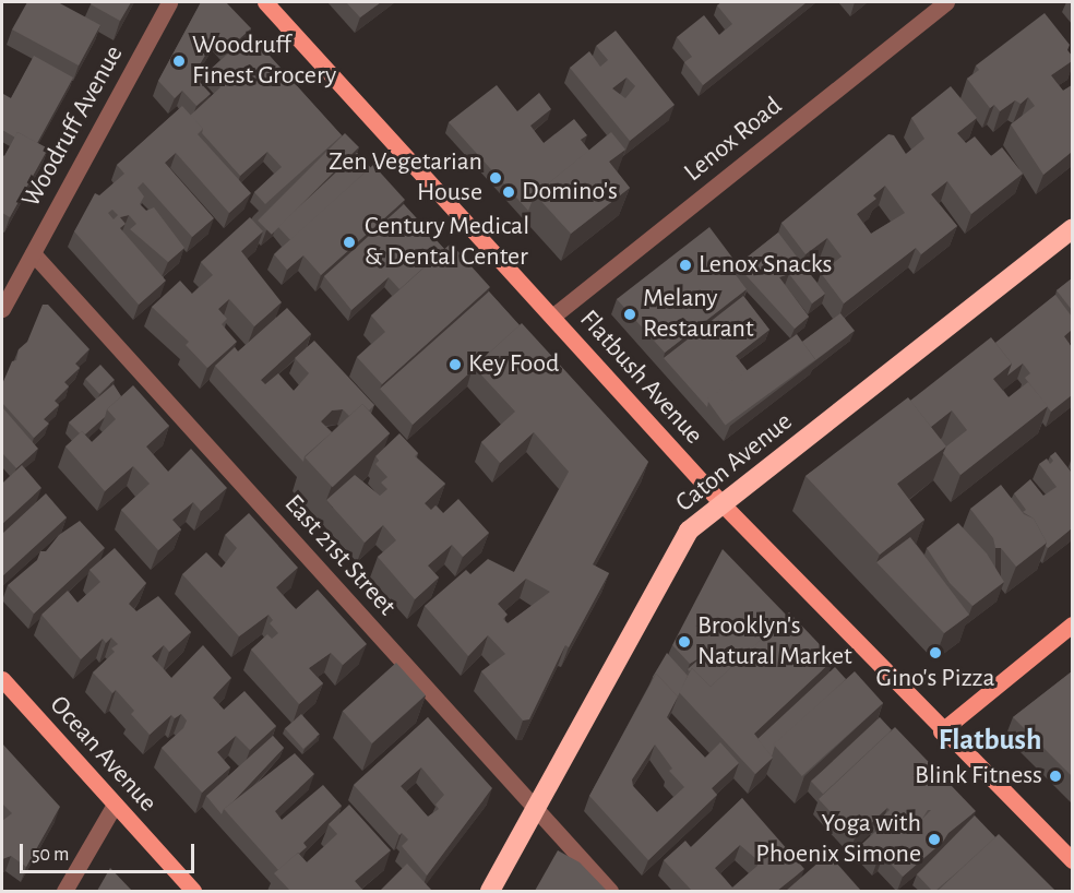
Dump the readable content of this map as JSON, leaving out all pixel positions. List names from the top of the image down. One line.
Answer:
{"streets":{"highway":["Caton Avenue"],"main road":["Flatbush Avenue","Ocean Avenue"],"street":["Woodruff Avenue","Lenox Road","East 21st Street"]},"crossings":[["Woodruff Avenue","East 21st Street"],["Lenox Road","Flatbush Avenue"],["Flatbush Avenue","Caton Avenue"],["Caton Avenue","East 21st Street"]],"districts":["Flatbush"],"places":["Woodruff Finest Grocery","Zen Vegetarian House","Domino's","Century Medical & Dental Center","Lenox Snacks","Melany Restaurant","Key Food","Brooklyn's Natural Market","Gino's Pizza","Blink Fitness","Yoga with Phoenix Simone"],"scale_bar":"50 m"}
